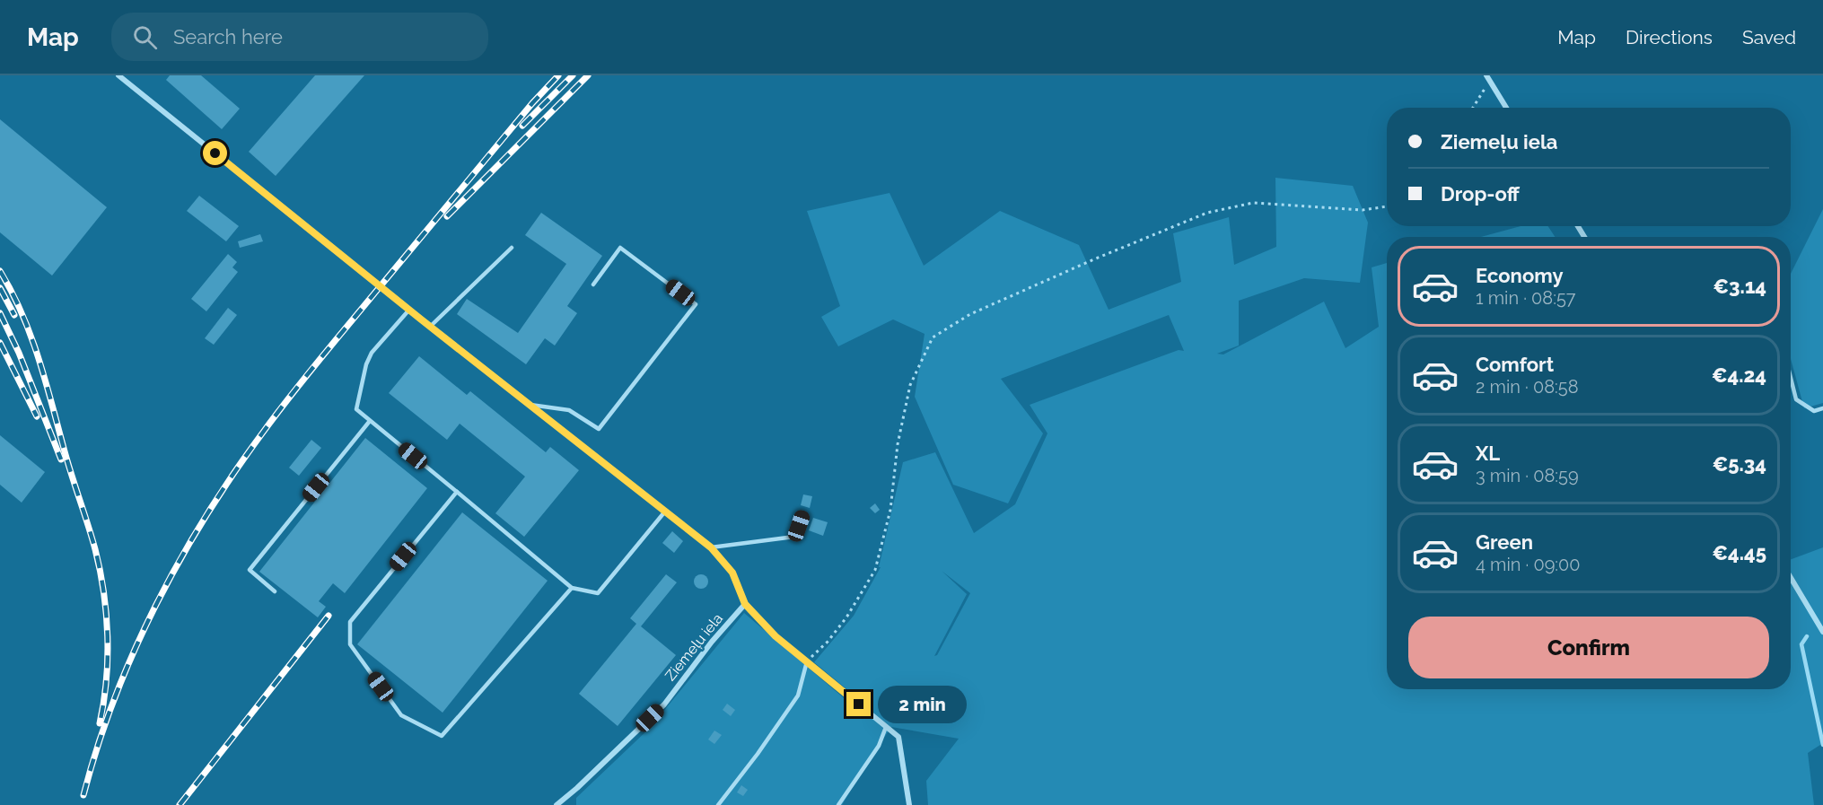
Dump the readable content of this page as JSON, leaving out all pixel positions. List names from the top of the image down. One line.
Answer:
{"streets":{"street":["Ziemeļu iela"]},"page":{"header":"Map","search":"Search here","nav":["Map","Directions","Saved"],"banner":["Ziemeļu iela","Drop-off"],"list":[{"name":"Economy","note":"1 min · 08:57","value":"€3.14"},{"name":"Comfort","note":"2 min · 08:58","value":"€4.24"},{"name":"XL","note":"3 min · 08:59","value":"€5.34"},{"name":"Green","note":"4 min · 09:00","value":"€4.45"}],"buttons":"Confirm","bubble":"2 min"}}
